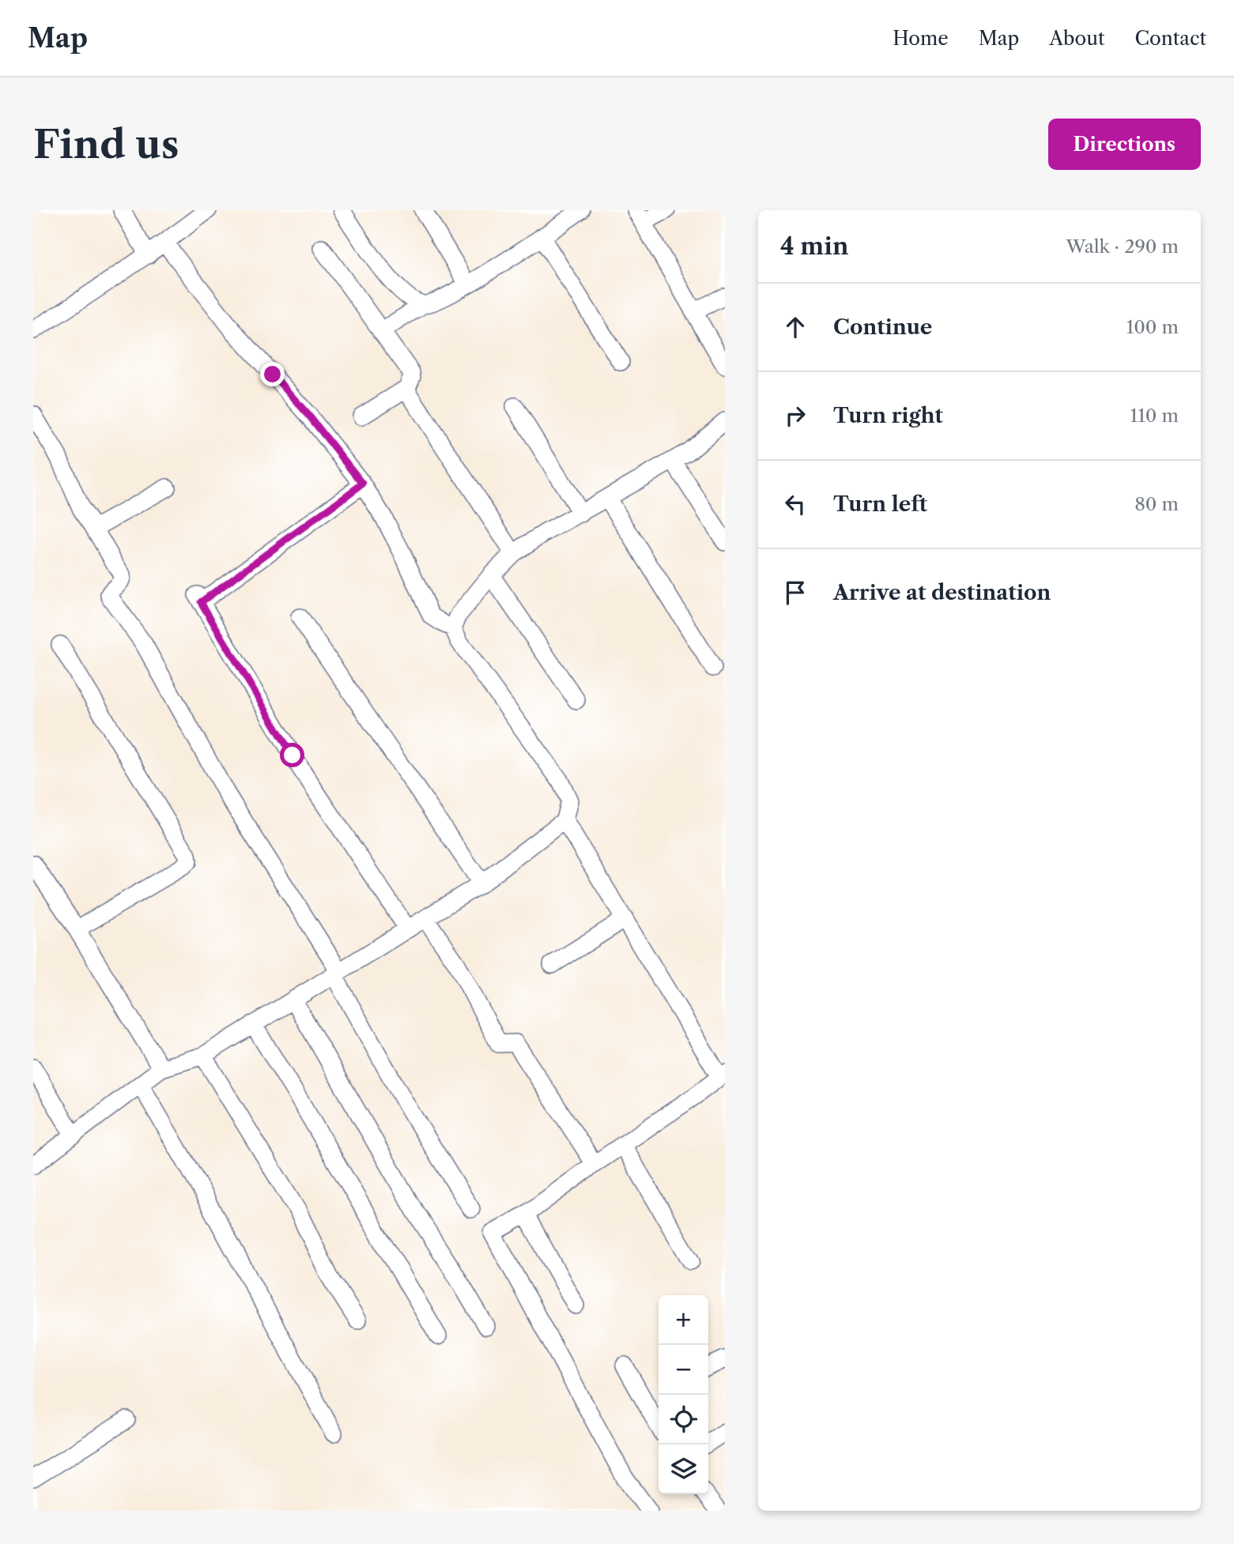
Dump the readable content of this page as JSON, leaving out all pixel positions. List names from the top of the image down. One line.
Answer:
{"page":{"header":"Map","nav":["Home","Map","About","Contact"],"buttons":"Directions","title":"Find us","heading":["4 min","Walk · 290 m"],"list":[["Continue","100 m"],["Turn right","110 m"],["Turn left","80 m"],"Arrive at destination"],"map_buttons":["+","−"]}}
